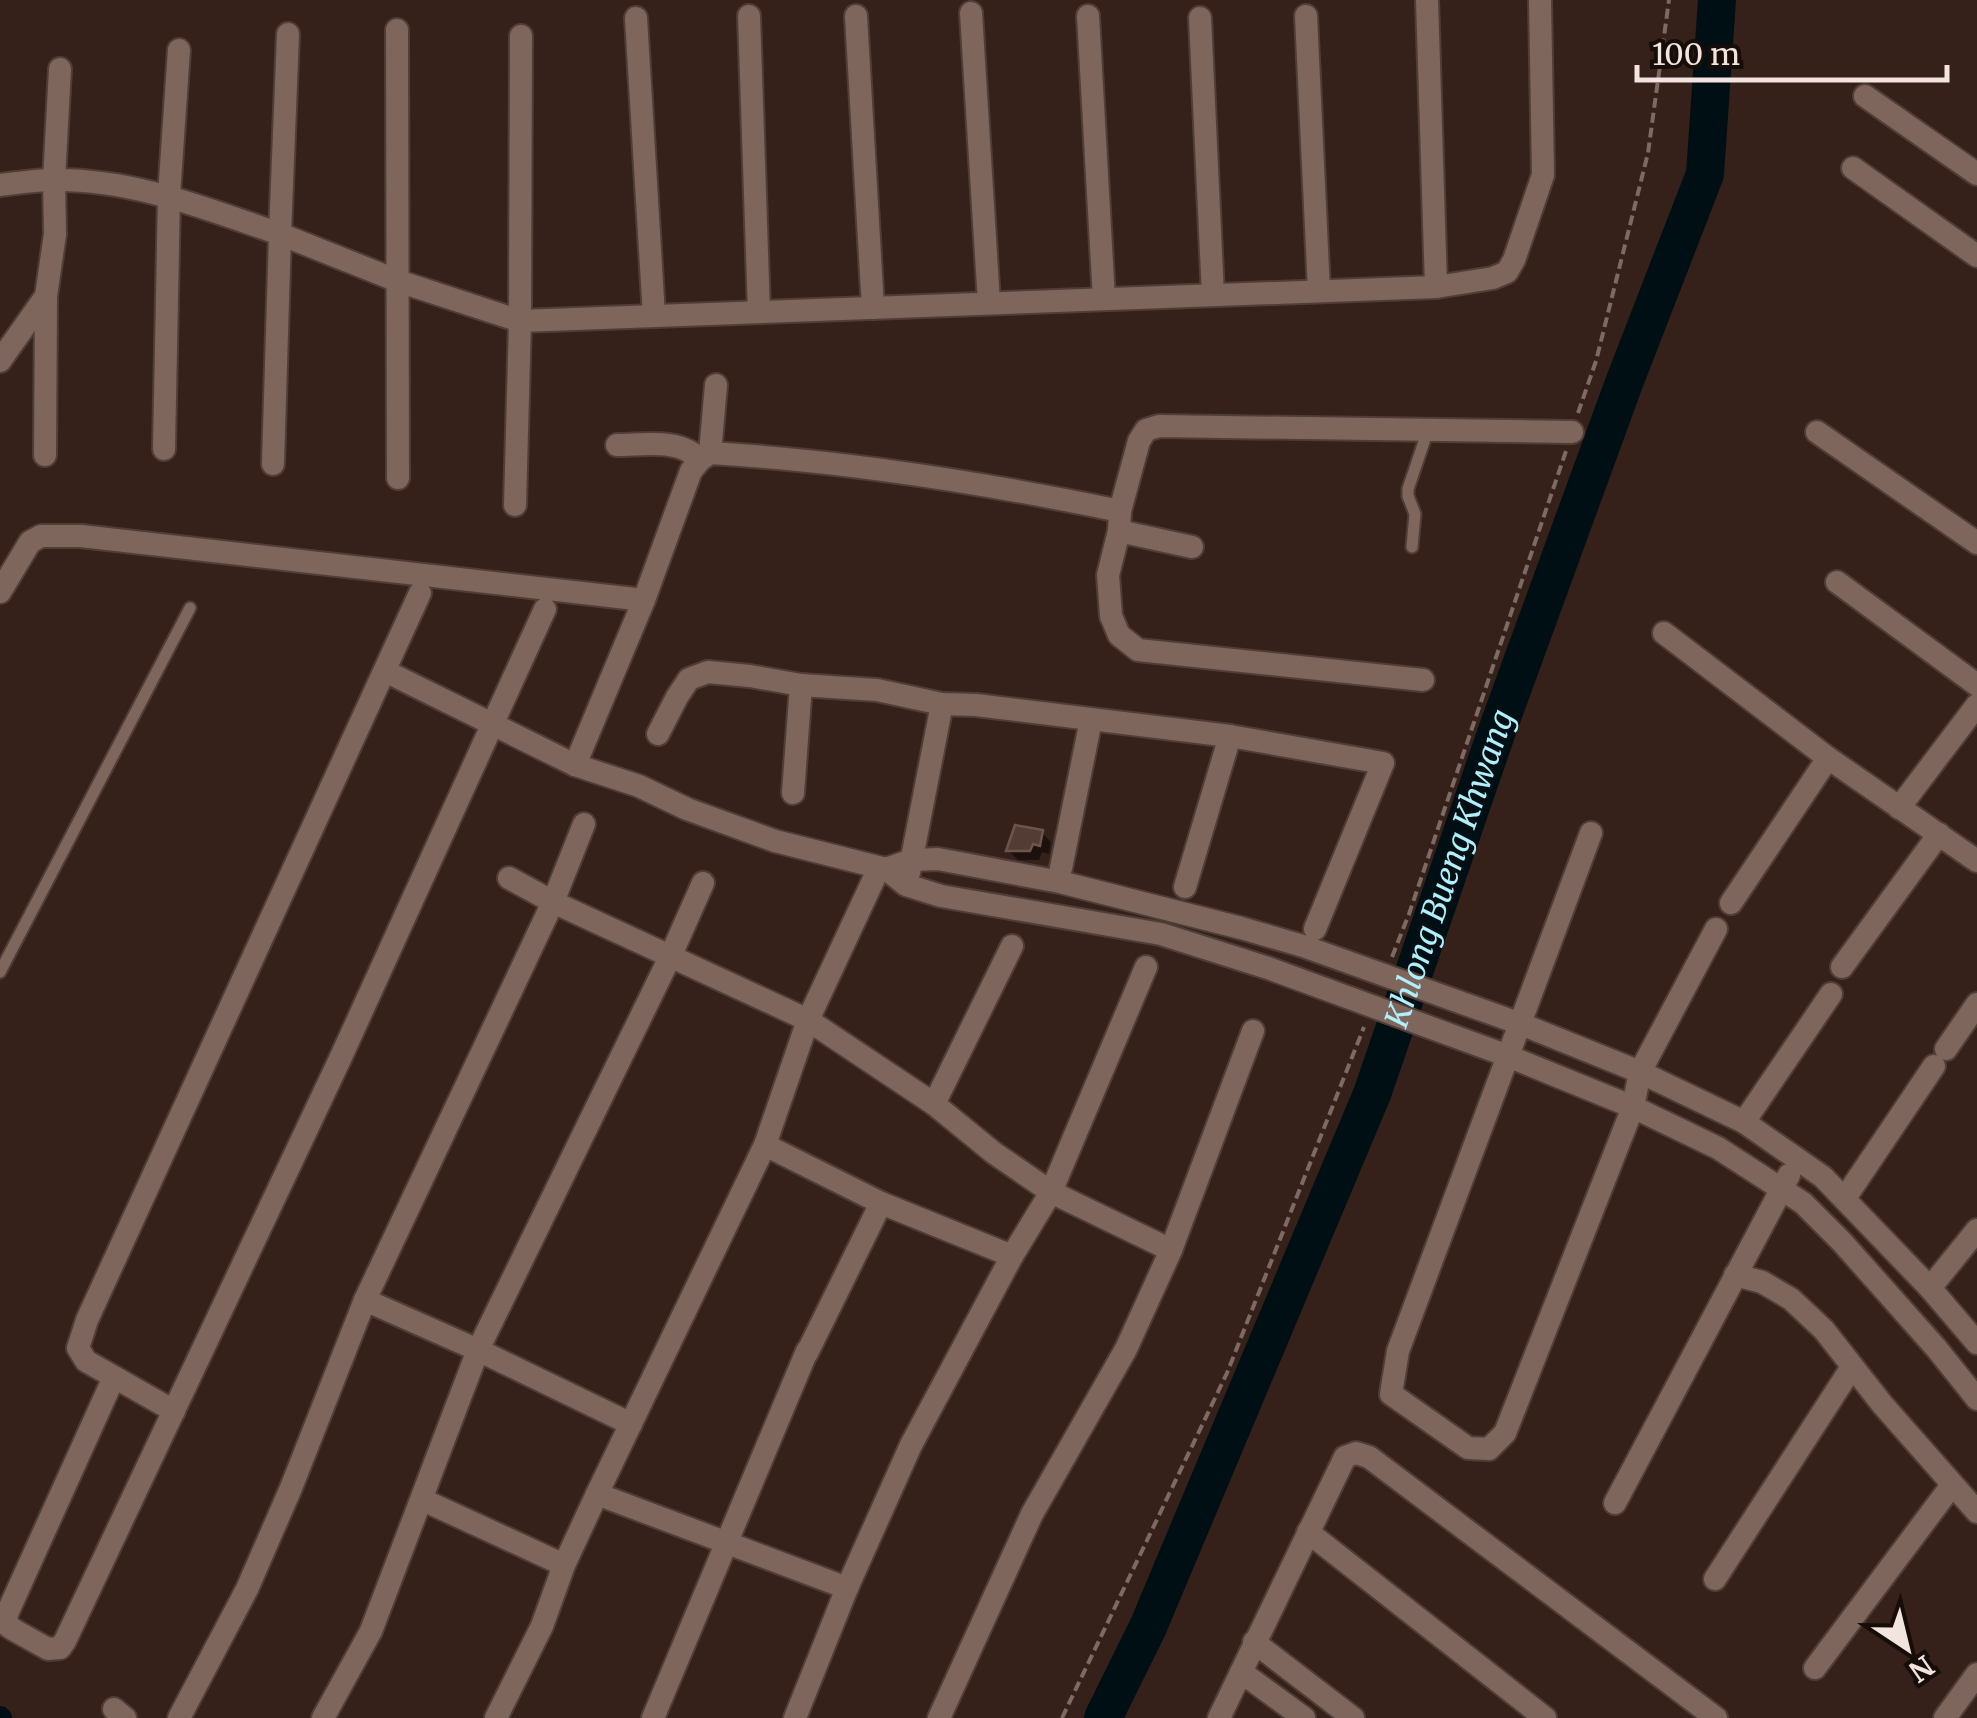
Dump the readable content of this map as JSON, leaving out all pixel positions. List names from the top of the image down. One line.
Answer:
{"water":["Khlong Bueng Khwang"],"scale_bar":"100 m","north":"bottom right"}
